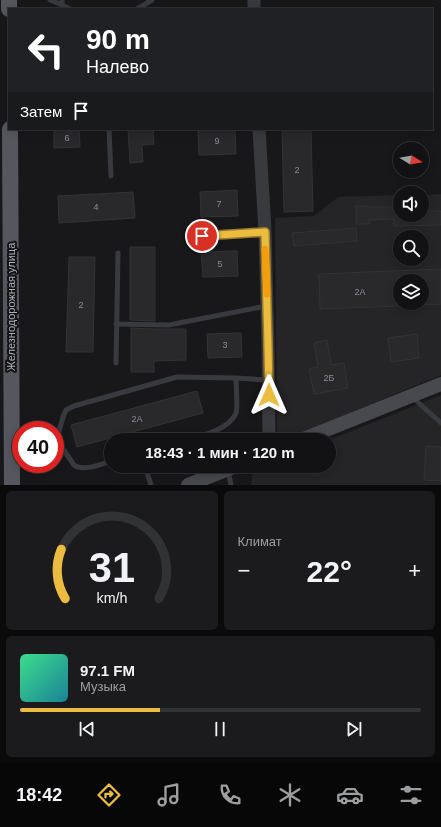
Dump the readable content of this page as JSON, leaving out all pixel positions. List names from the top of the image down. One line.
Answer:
{"streets":{"main road":["Железнодорожная улица"]},"house_numbers":["6","9","2","7","4","5","2А","2","3","2Б","2А"],"north":"right","page":{"turn":["90 m","Налево"],"then":"Затем","limit":"40","trip":"18:43 · 1 мин · 120 m","tile":"Климат","heat":["−","22°","+"],"song":["97.1 FM","Музыка"],"tabs":"18:42","gauge":["31","km/h"]}}
